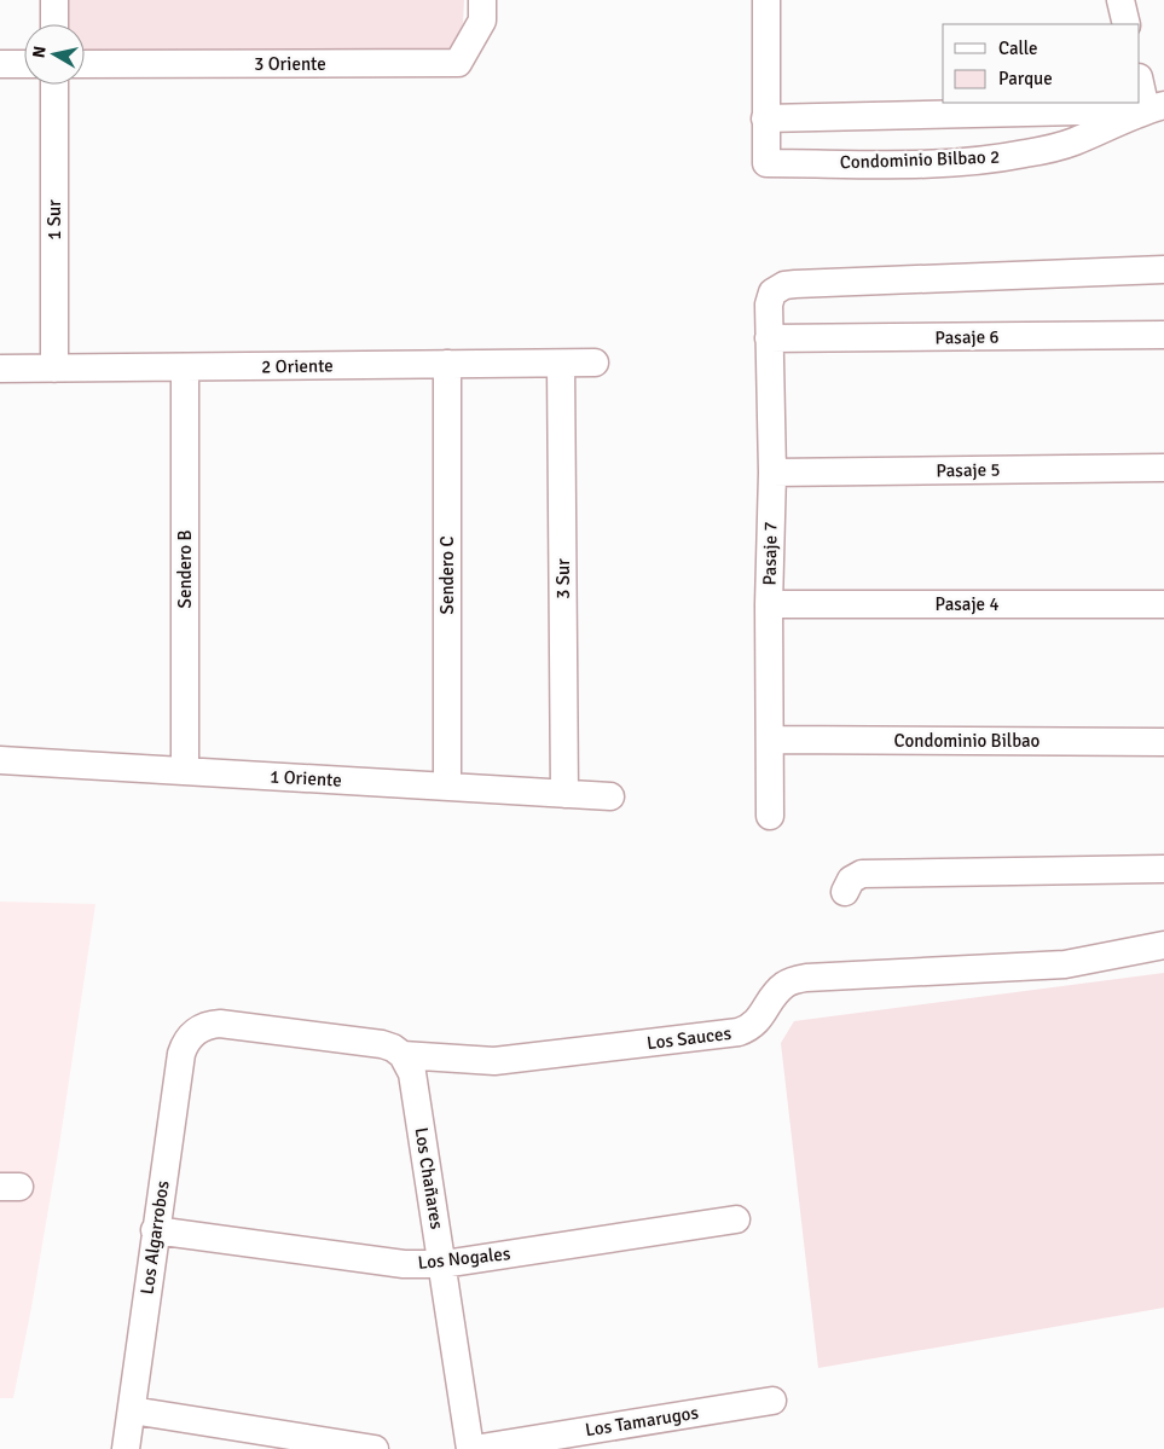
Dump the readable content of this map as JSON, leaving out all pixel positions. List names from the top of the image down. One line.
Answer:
{"streets":{"street":["3 Oriente","Condominio Bilbao 2","1 Sur","Pasaje 6","2 Oriente","Pasaje 5","Pasaje 7","Sendero B","Sendero C","3 Sur","Pasaje 4","Condominio Bilbao","1 Oriente","Los Sauces","Los Chañares","Los Algarrobos","Los Nogales","Los Tamarugos"]},"crossings":[["1 Sur","2 Oriente"],["Pasaje 6","Pasaje 7"],["2 Oriente","Sendero B"],["2 Oriente","Sendero C"],["2 Oriente","3 Sur"],["Pasaje 5","Pasaje 7"],["Pasaje 7","Pasaje 4"],["Pasaje 7","Condominio Bilbao"],["Sendero B","1 Oriente"],["Sendero C","1 Oriente"],["3 Sur","1 Oriente"],["Los Sauces","Los Chañares"],["Los Sauces","Los Algarrobos"],["Los Chañares","Los Nogales"],["Los Chañares","Los Tamarugos"],["Los Algarrobos","Los Nogales"]],"legend":["Calle","Parque"],"north":"left"}
